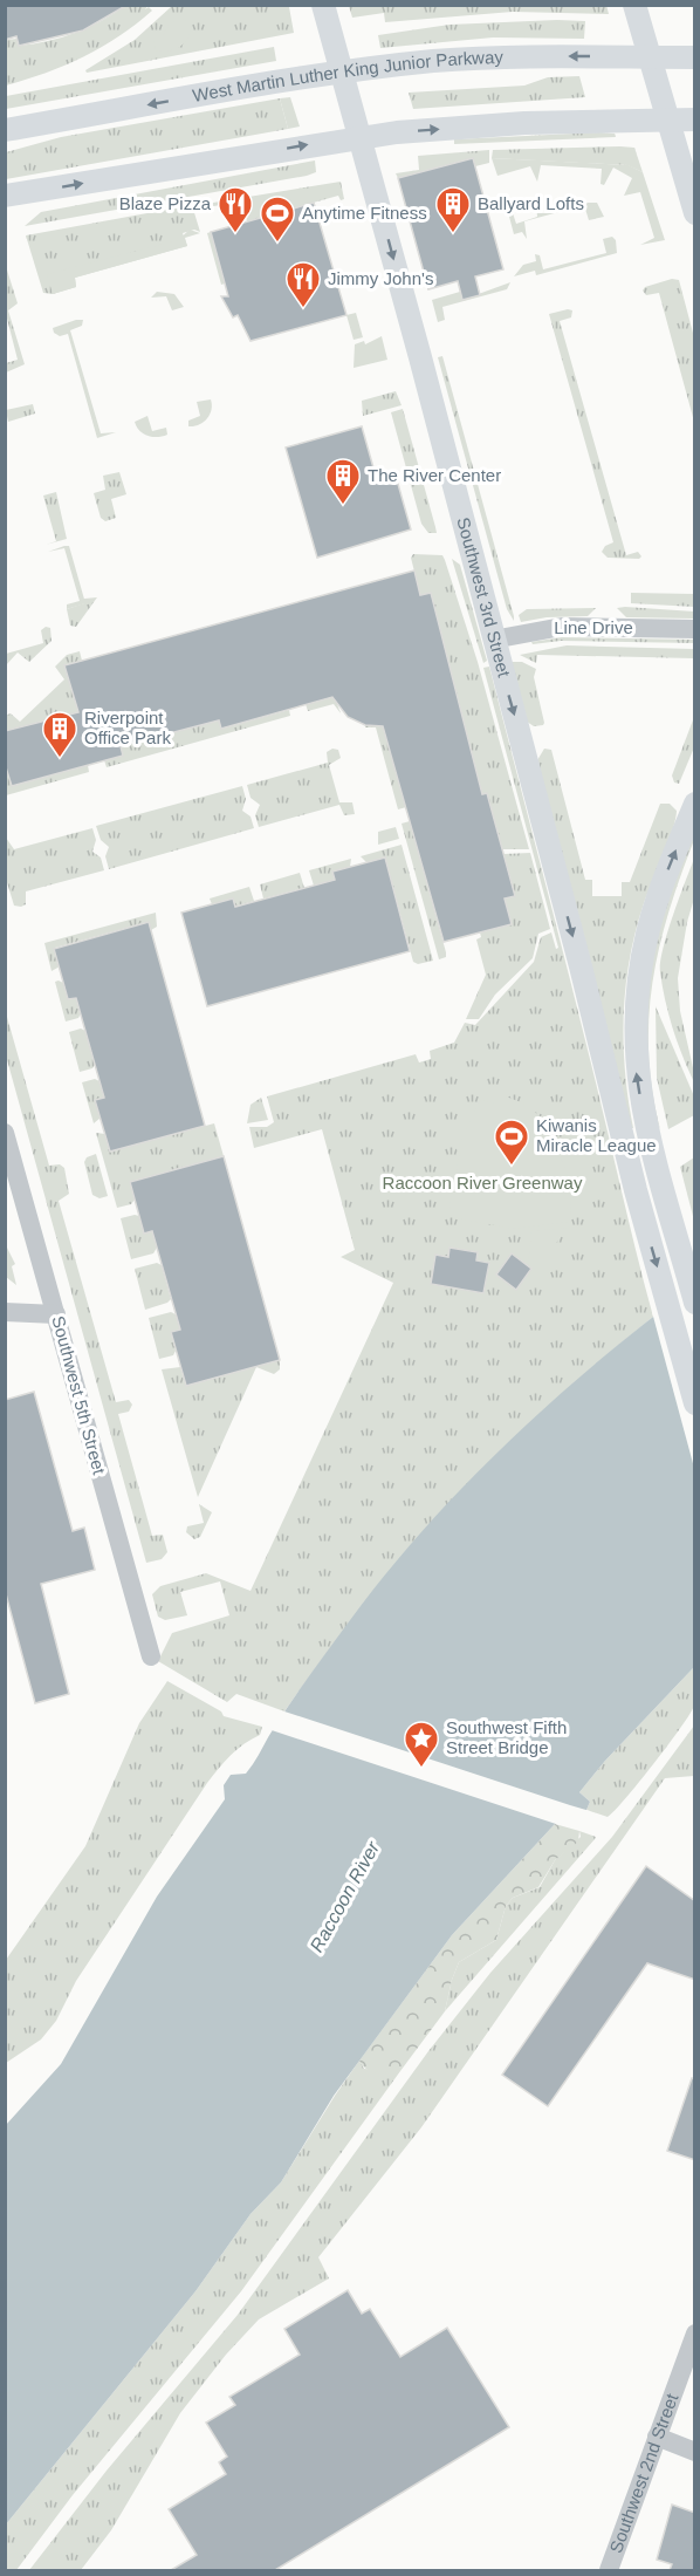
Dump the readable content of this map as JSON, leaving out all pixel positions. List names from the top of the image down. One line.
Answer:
{"streets":{"main road":["West Martin Luther King Junior Parkway","Southwest 3rd Street"],"street":["Line Drive","Southwest 5th Street","Southwest 2nd Street"]},"crossings":[["West Martin Luther King Junior Parkway","Southwest 3rd Street"],["Southwest 3rd Street","Line Drive"]],"water":["Raccoon River"],"parks":["Raccoon River Greenway"],"places":{"restaurant":["Blaze Pizza","Jimmy John's"],"building":["Ballyard Lofts","The River Center","Riverpoint Office Park"],"sports":["Anytime Fitness","Kiwanis Miracle League"],"place":["Southwest Fifth Street Bridge"]}}
